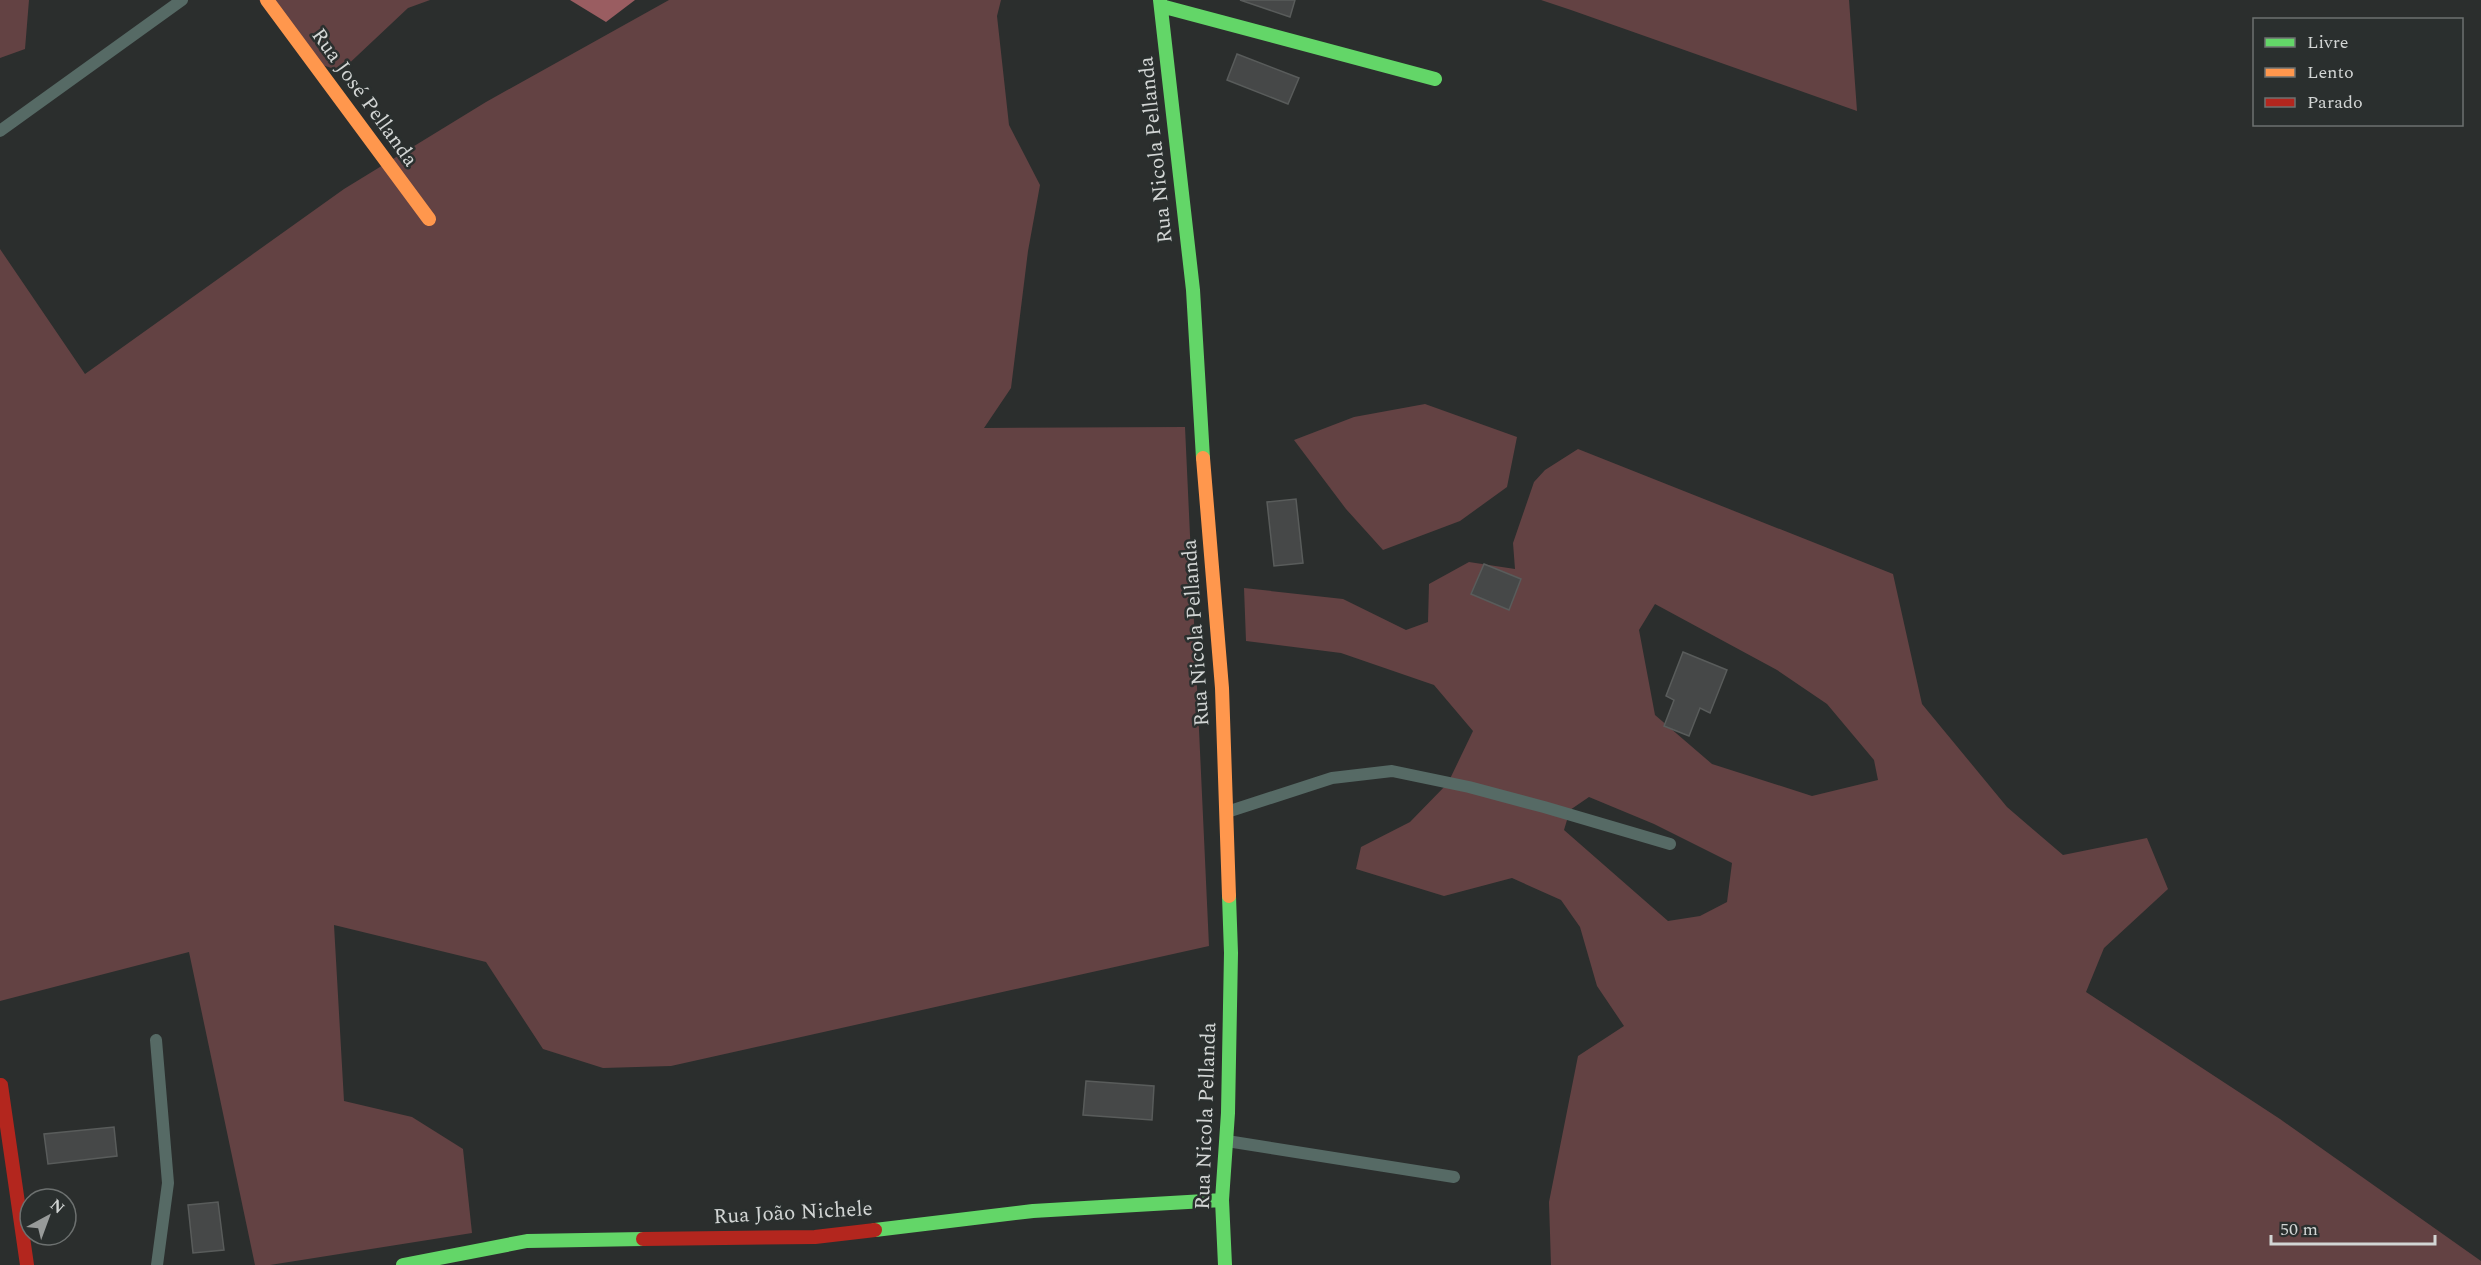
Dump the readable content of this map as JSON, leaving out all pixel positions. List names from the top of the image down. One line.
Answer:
{"streets":{"street":["Rua José Pellanda","Rua Nicola Pellanda","Rua João Nichele"]},"crossings":[["Rua Nicola Pellanda","Rua João Nichele"]],"legend":["Livre","Lento","Parado"],"scale_bar":"50 m","north":"top right"}
